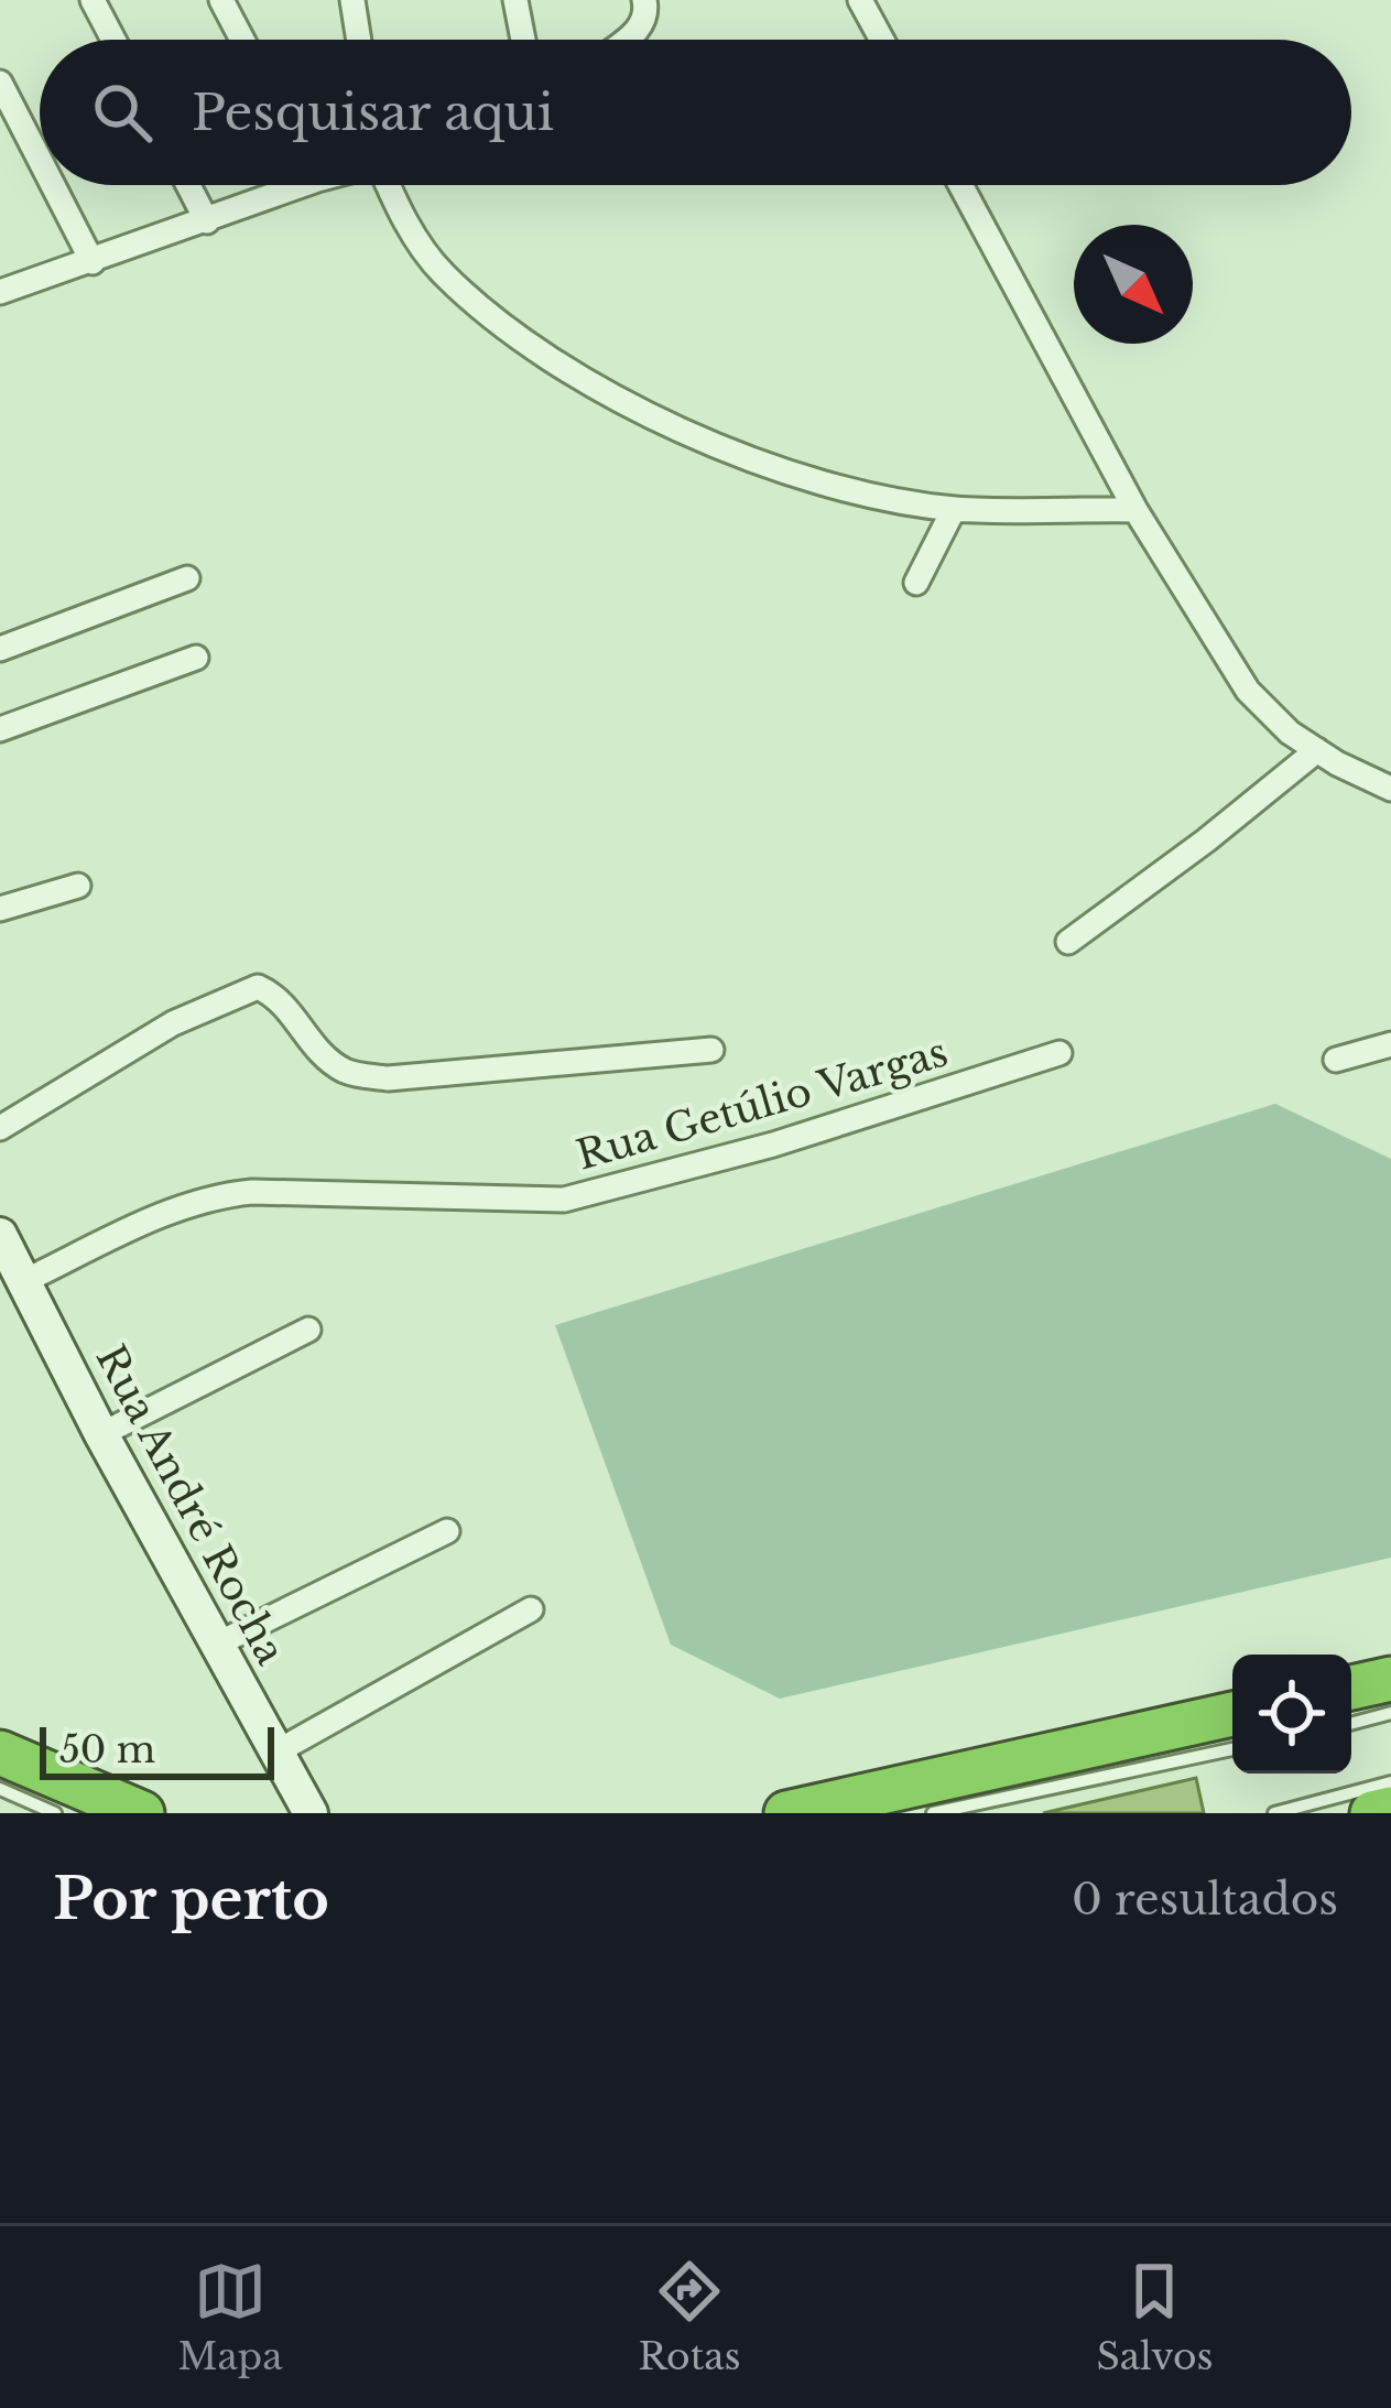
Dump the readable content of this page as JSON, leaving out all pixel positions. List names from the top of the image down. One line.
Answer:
{"streets":{"main road":["Rua André Rocha"],"street":["Rua Getúlio Vargas"]},"crossings":[["Rua Getúlio Vargas","Rua André Rocha"]],"scale_bar":"50 m","north":"bottom right","page":{"search":"Pesquisar aqui","scale":"50 m","heading":["Por perto","0 resultados"],"nav":["Mapa","Rotas","Salvos"]}}
